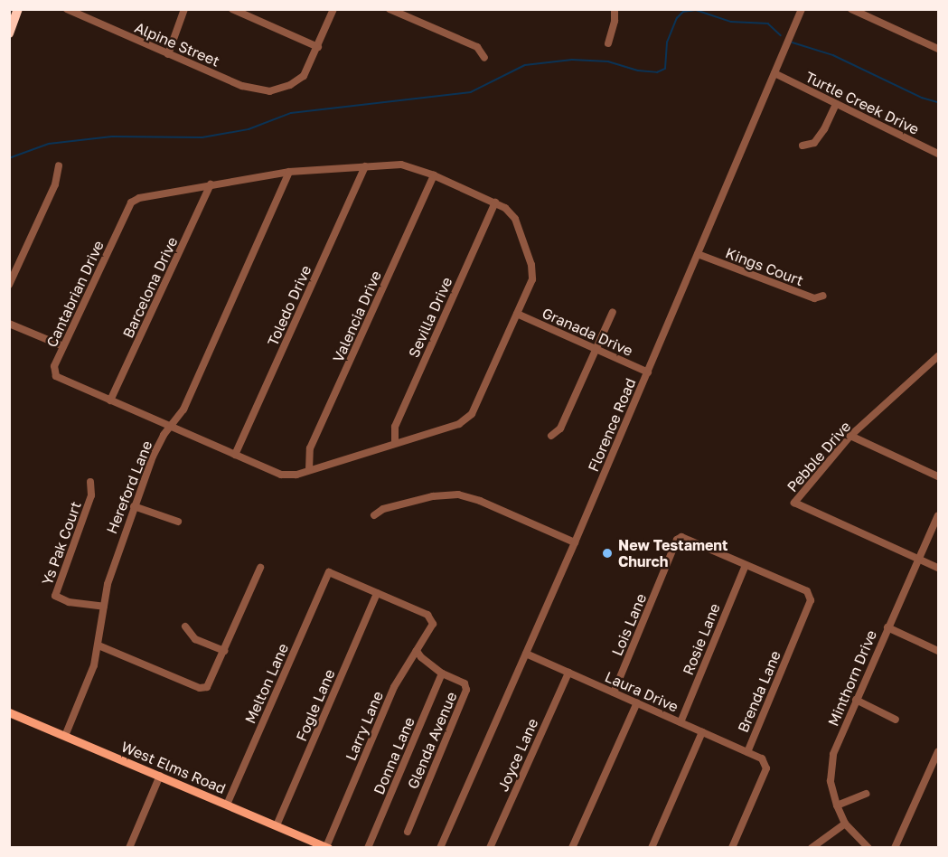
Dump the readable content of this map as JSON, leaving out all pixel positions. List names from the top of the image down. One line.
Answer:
{"streets":{"main road":["West Elms Road"],"street":["Alpine Street","Turtle Creek Drive","Kings Court","Barcelona Drive","Cantabrian Drive","Toledo Drive","Valencia Drive","Sevilla Drive","Granada Drive","Florence Road","Pebble Drive","Hereford Lane","Ys Pak Court","Lois Lane","Rosie Lane","Minthorn Drive","Melton Lane","Laura Drive","Brenda Lane","Fogle Lane","Larry Lane","Glenda Avenue","Joyce Lane","Donna Lane"]},"crossings":[["Turtle Creek Drive","Florence Road"],["Kings Court","Florence Road"],["Barcelona Drive","Cantabrian Drive"],["Cantabrian Drive","Toledo Drive"],["Cantabrian Drive","Valencia Drive"],["Cantabrian Drive","Sevilla Drive"],["Cantabrian Drive","Granada Drive"],["Cantabrian Drive","Hereford Lane"],["Granada Drive","Florence Road"],["Florence Road","Laura Drive"],["Pebble Drive","Minthorn Drive"],["Hereford Lane","Ys Pak Court"],["Hereford Lane","West Elms Road"],["Lois Lane","Rosie Lane"],["Lois Lane","Laura Drive"],["Lois Lane","Brenda Lane"],["Rosie Lane","Laura Drive"],["Rosie Lane","Brenda Lane"],["Melton Lane","Fogle Lane"],["Melton Lane","Larry Lane"],["Melton Lane","West Elms Road"],["Laura Drive","Brenda Lane"],["Laura Drive","Joyce Lane"],["Fogle Lane","Larry Lane"],["Fogle Lane","West Elms Road"],["Larry Lane","Glenda Avenue"],["Larry Lane","West Elms Road"],["Glenda Avenue","Donna Lane"]],"places":["New Testament Church"]}
